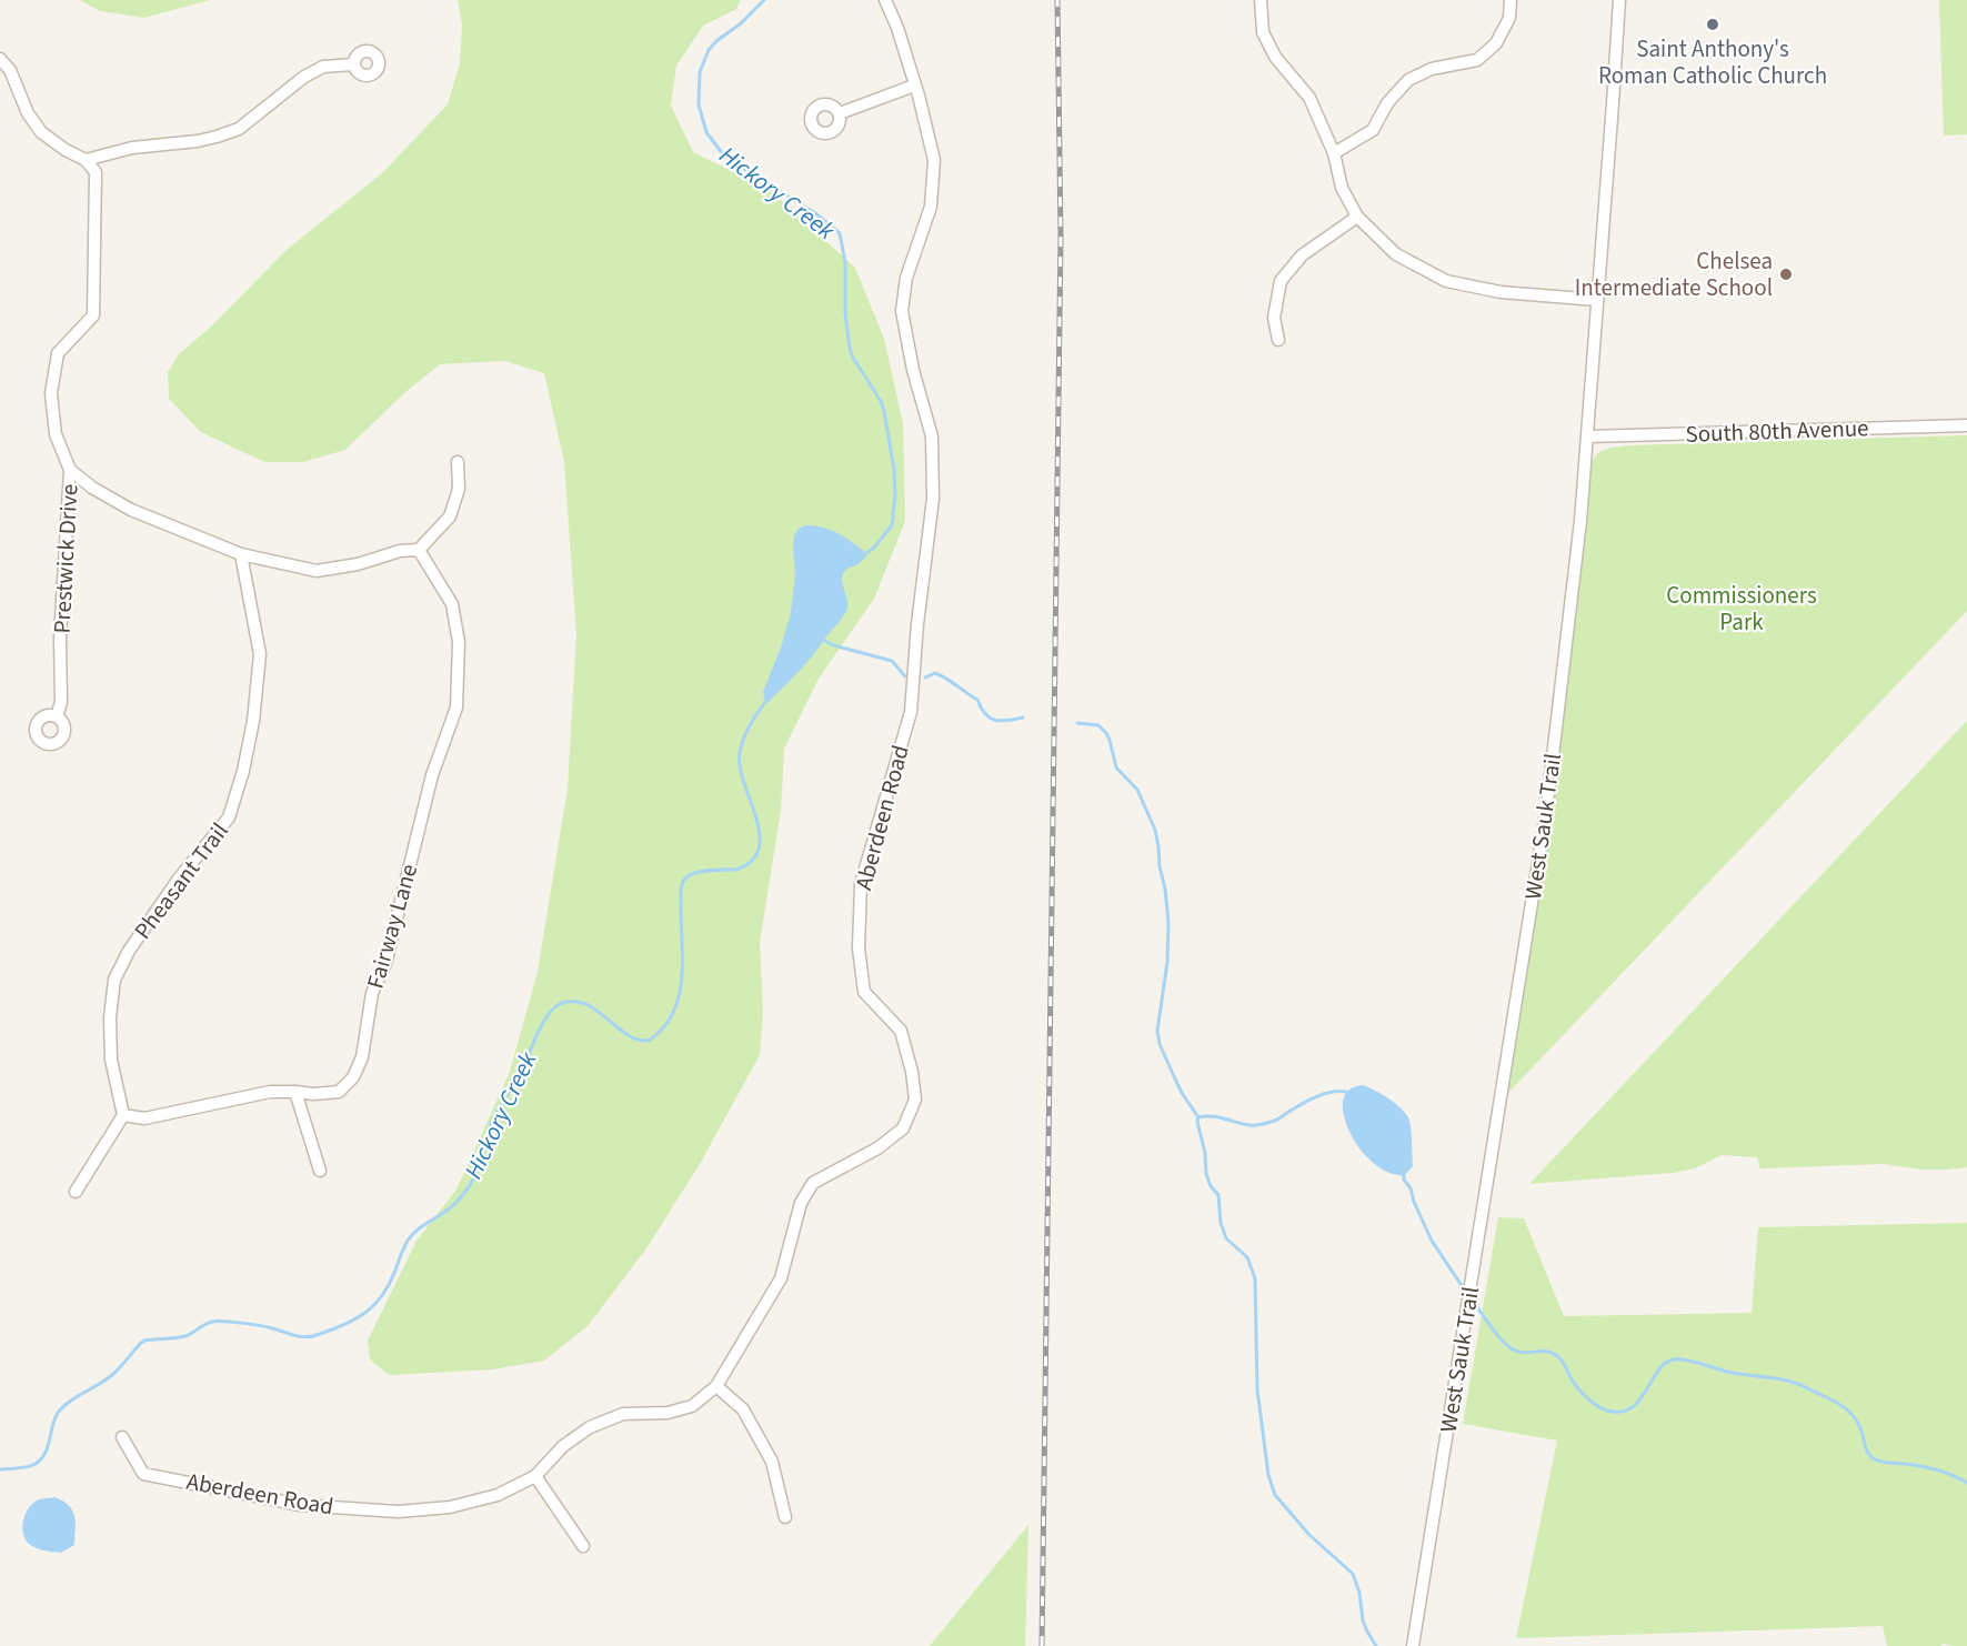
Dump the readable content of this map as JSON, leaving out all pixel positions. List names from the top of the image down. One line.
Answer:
{"streets":{"street":["South 80th Avenue","Prestwick Drive","Aberdeen Road","West Sauk Trail","Pheasant Trail","Fairway Lane"]},"crossings":[["South 80th Avenue","West Sauk Trail"],["Pheasant Trail","Fairway Lane"]],"water":["Hickory Creek"],"parks":["Commissioners Park"],"places":["Saint Anthony's Roman Catholic Church","Chelsea Intermediate School"]}
